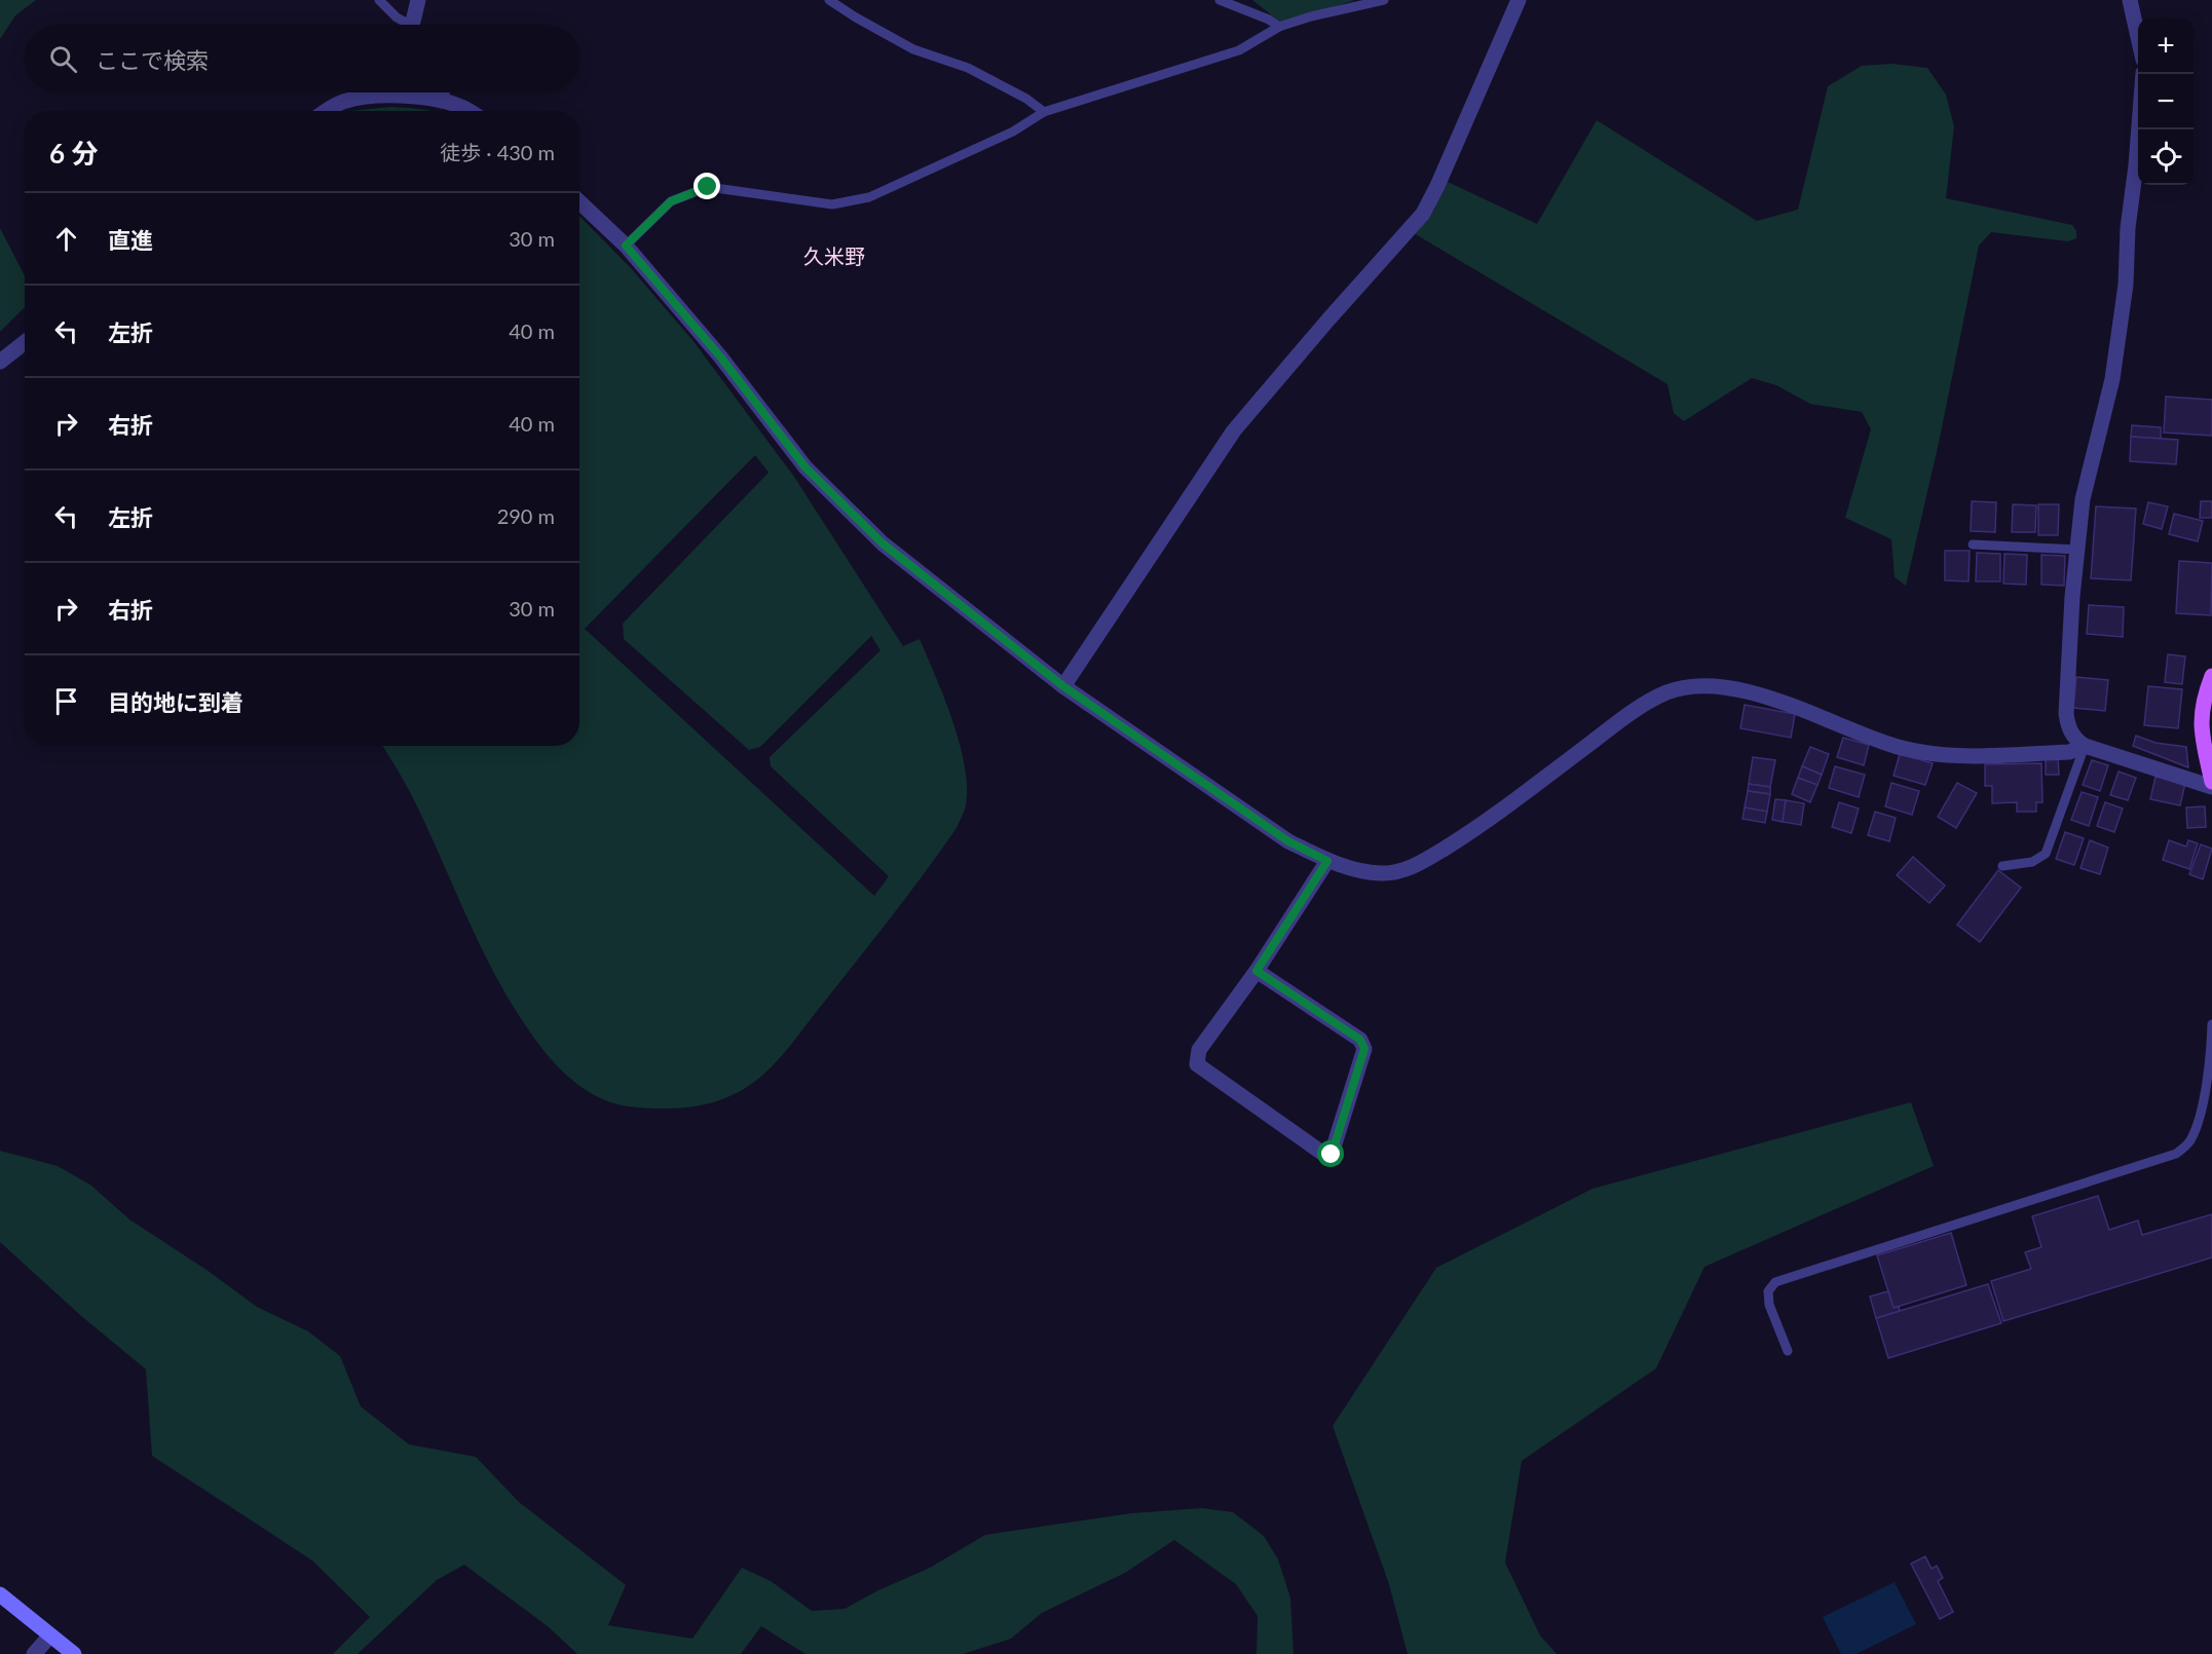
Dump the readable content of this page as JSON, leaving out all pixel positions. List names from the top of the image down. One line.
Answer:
{"districts":["久米野"],"page":{"map_buttons":["+","−"],"search":"ここで検索","heading":["6 分","徒歩 · 430 m"],"list":[["直進","30 m"],["左折","40 m"],["右折","40 m"],["左折","290 m"],["右折","30 m"],"目的地に到着"]}}
